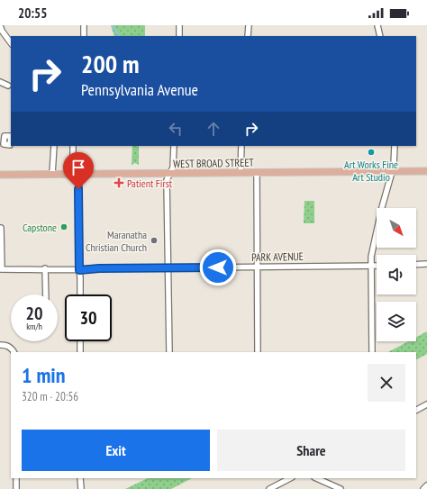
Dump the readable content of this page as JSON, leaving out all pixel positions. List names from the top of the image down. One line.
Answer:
{"streets":{"main road":["WEST BROAD STREET"],"street":["PARK AVENUE"]},"places":{"other":["Art Works Fine Art Studio","Capstone","Maranatha Christian Church"],"health":["Patient First"]},"north":"bottom right","page":{"status":"20:55","turn":["200 m","Pennsylvania Avenue"],"speed":"20 km/h","limit":"30","heading":["1 min","320 m · 20:56"],"buttons":["Exit","Share"]}}
